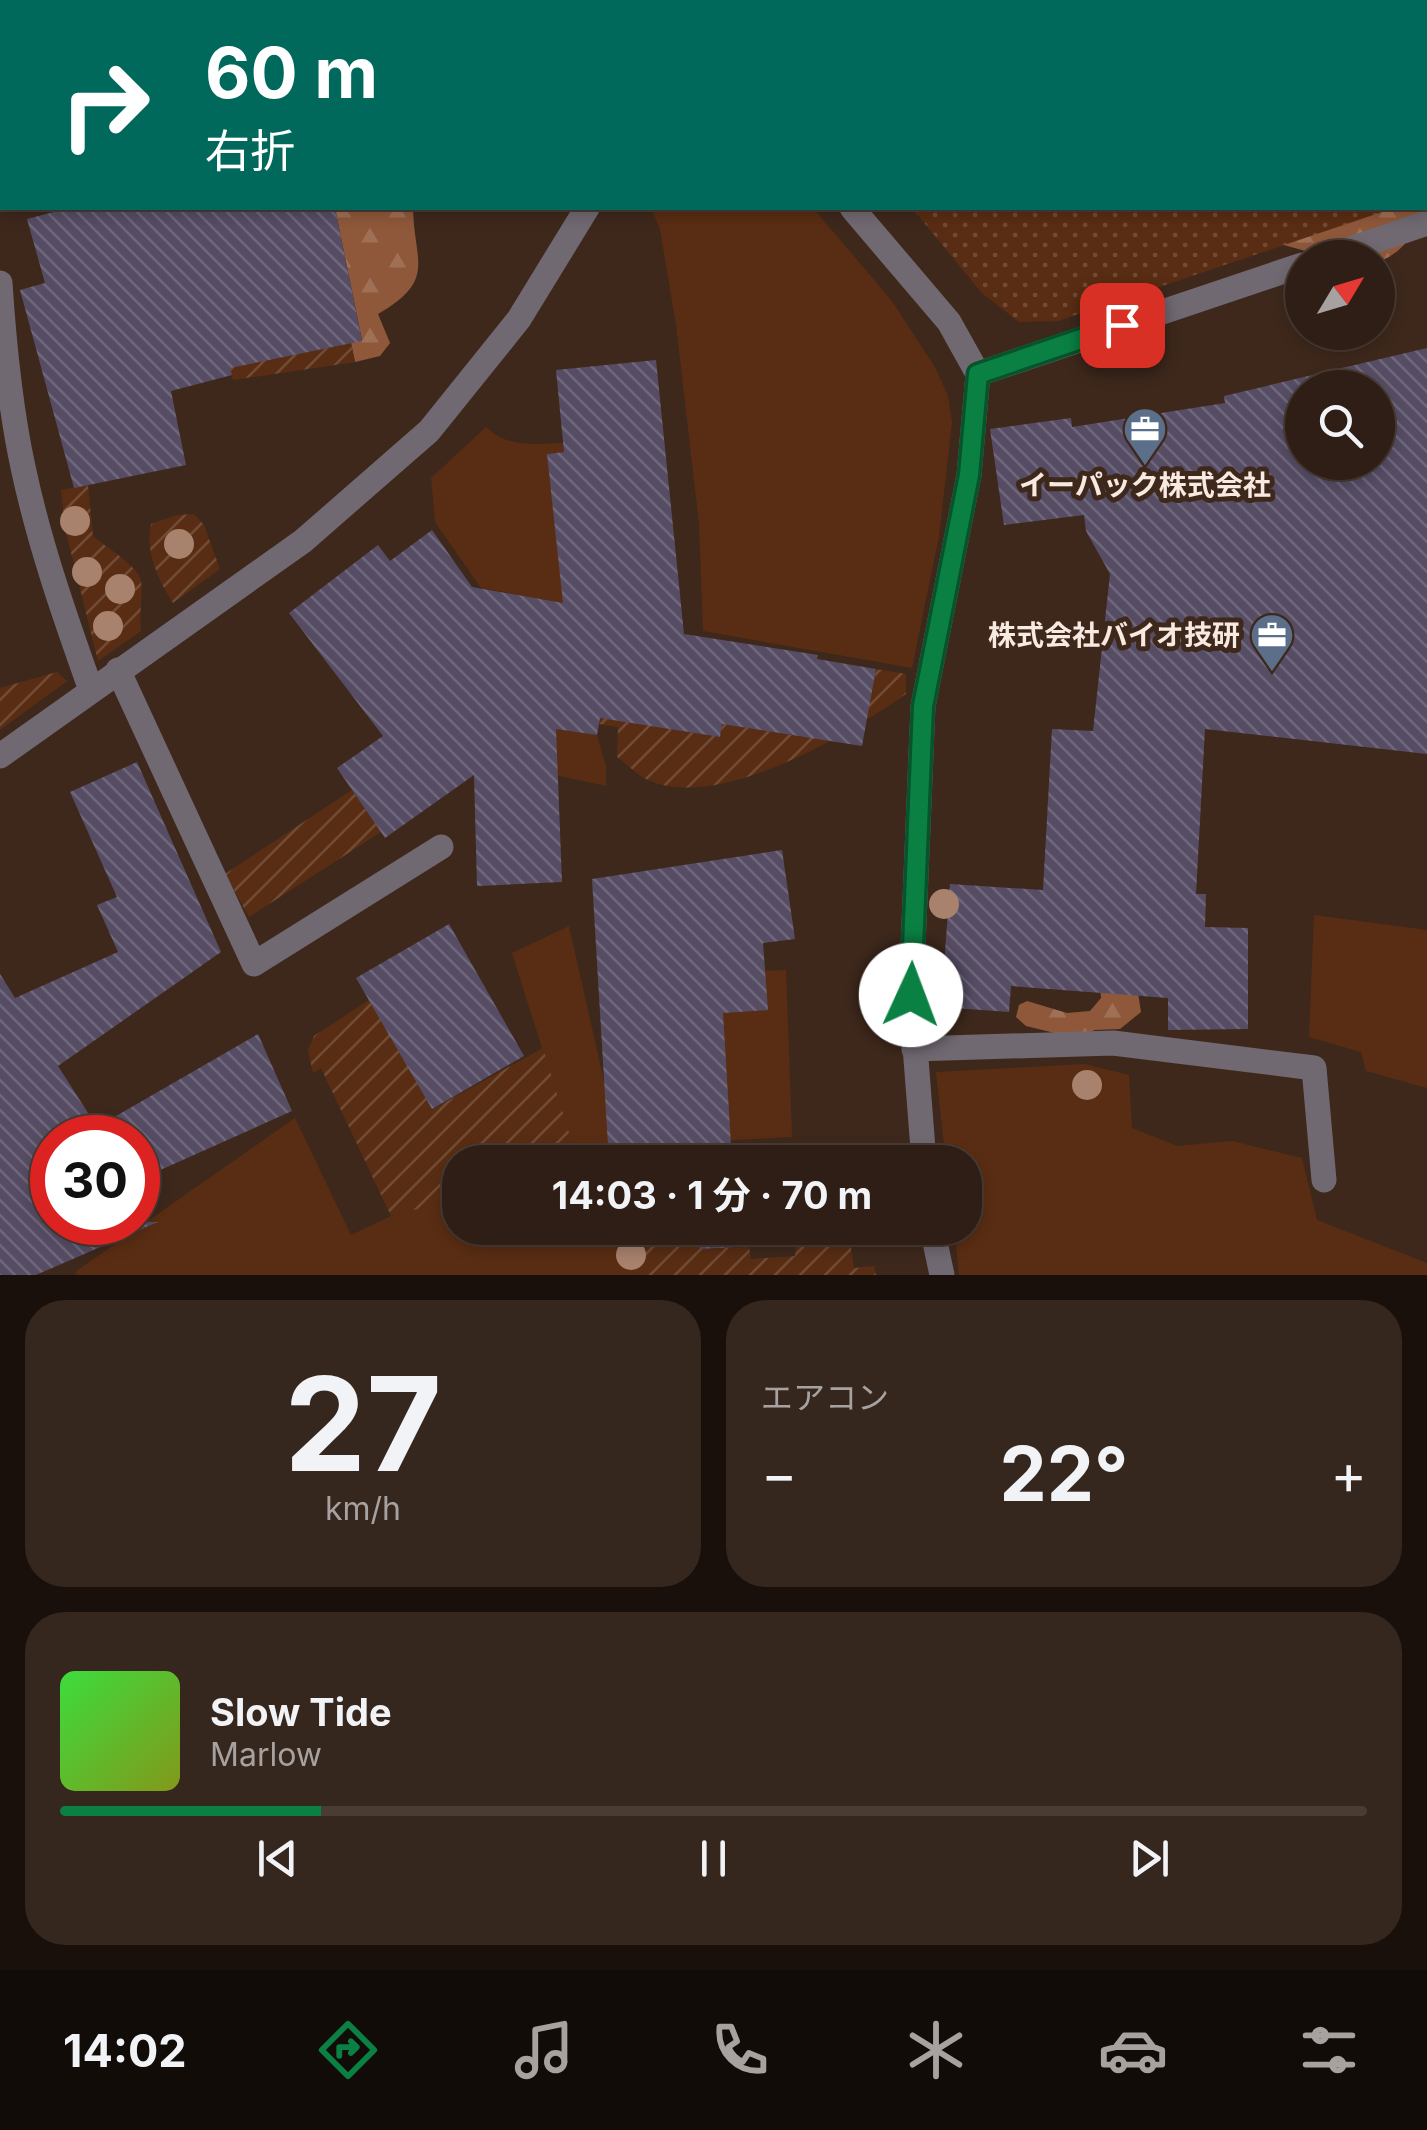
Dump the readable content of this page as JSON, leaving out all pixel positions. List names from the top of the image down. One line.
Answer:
{"places":{"office":["イーパック株式会社","株式会社バイオ技研"]},"north":"top right","page":{"turn":["60 m","右折"],"limit":"30","trip":"14:03 · 1 分 · 70 m","tile":[["27","km/h"],"エアコン"],"heat":["−","22°","+"],"song":["Slow Tide","Marlow"],"tabs":"14:02"}}
